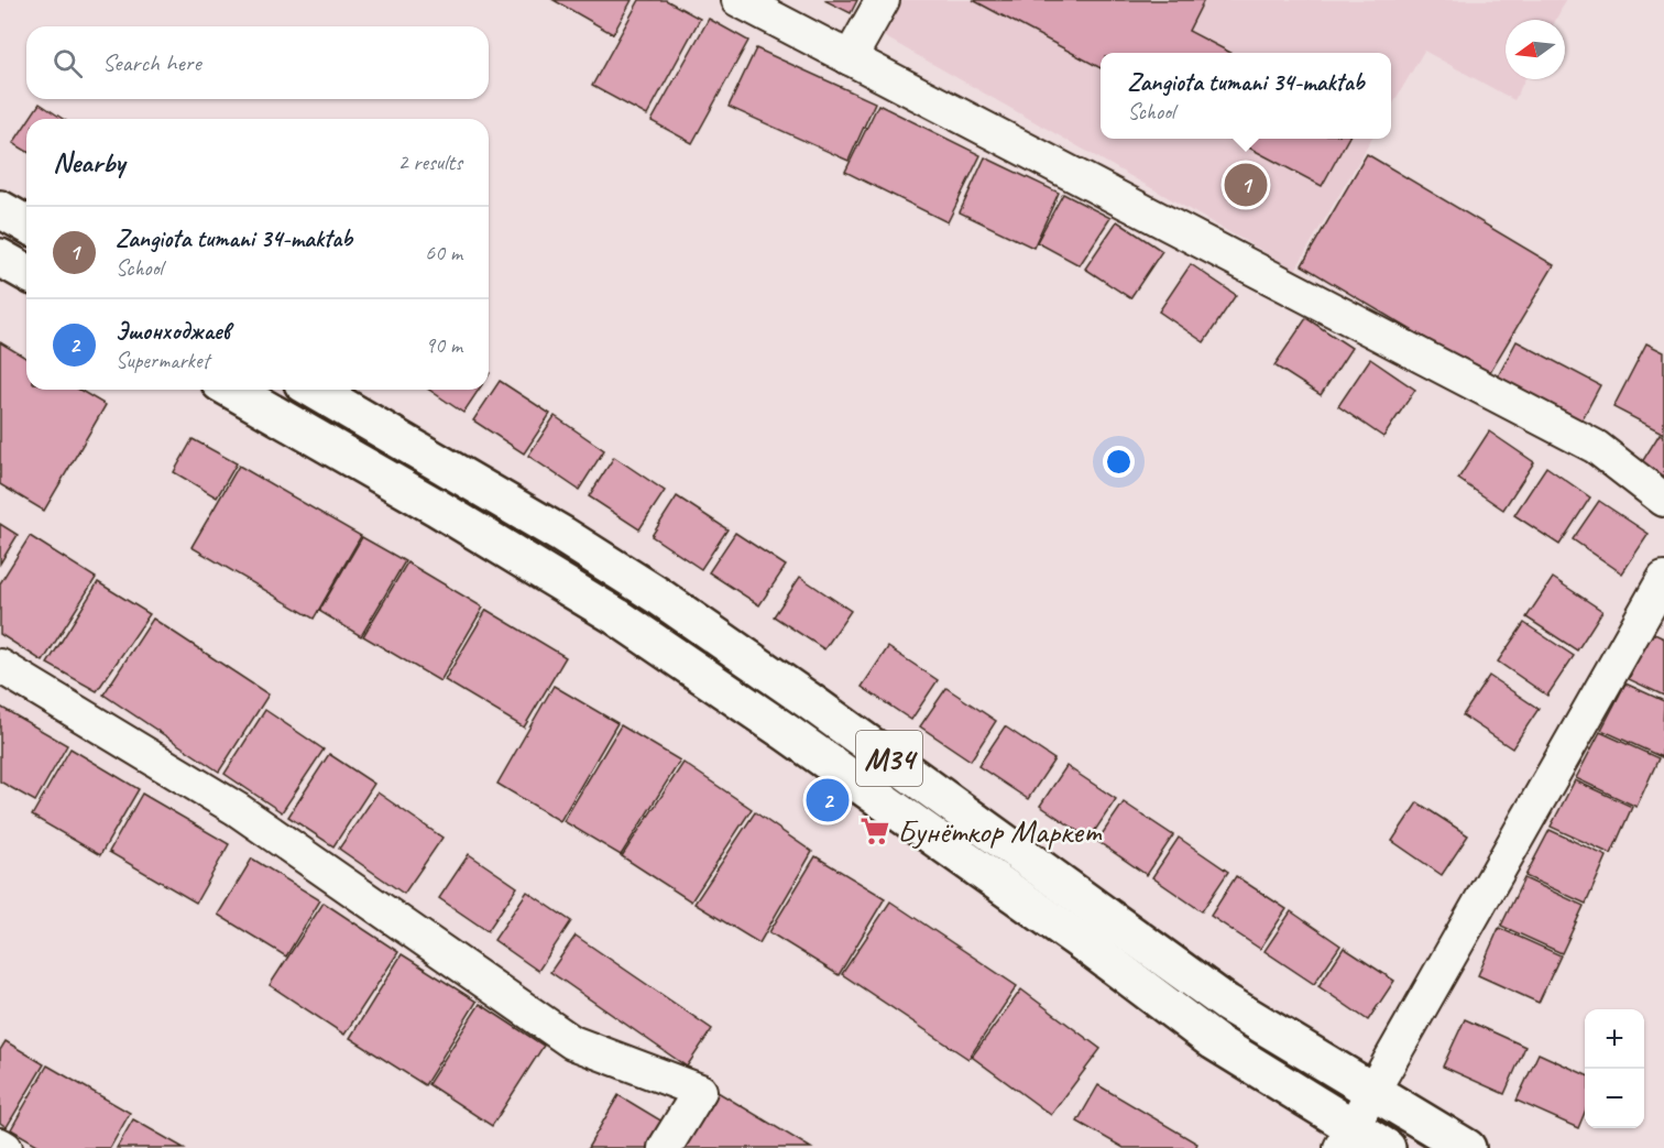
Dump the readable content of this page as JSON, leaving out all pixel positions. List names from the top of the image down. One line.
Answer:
{"streets":{"main road":["M34"]},"places":{"supermarket":["Бунёткор Маркет"]},"north":"left","page":{"search":"Search here","popup":["Zangiota tumani 34-maktab","School"],"heading":["Nearby","2 results"],"pins":["1","2"],"list":[{"mark":"1","name":"Zangiota tumani 34-maktab","note":"School","value":"60 m"},{"mark":"2","name":"Эшонходжаев","note":"Supermarket","value":"90 m"}],"map_buttons":["+","−"]}}
